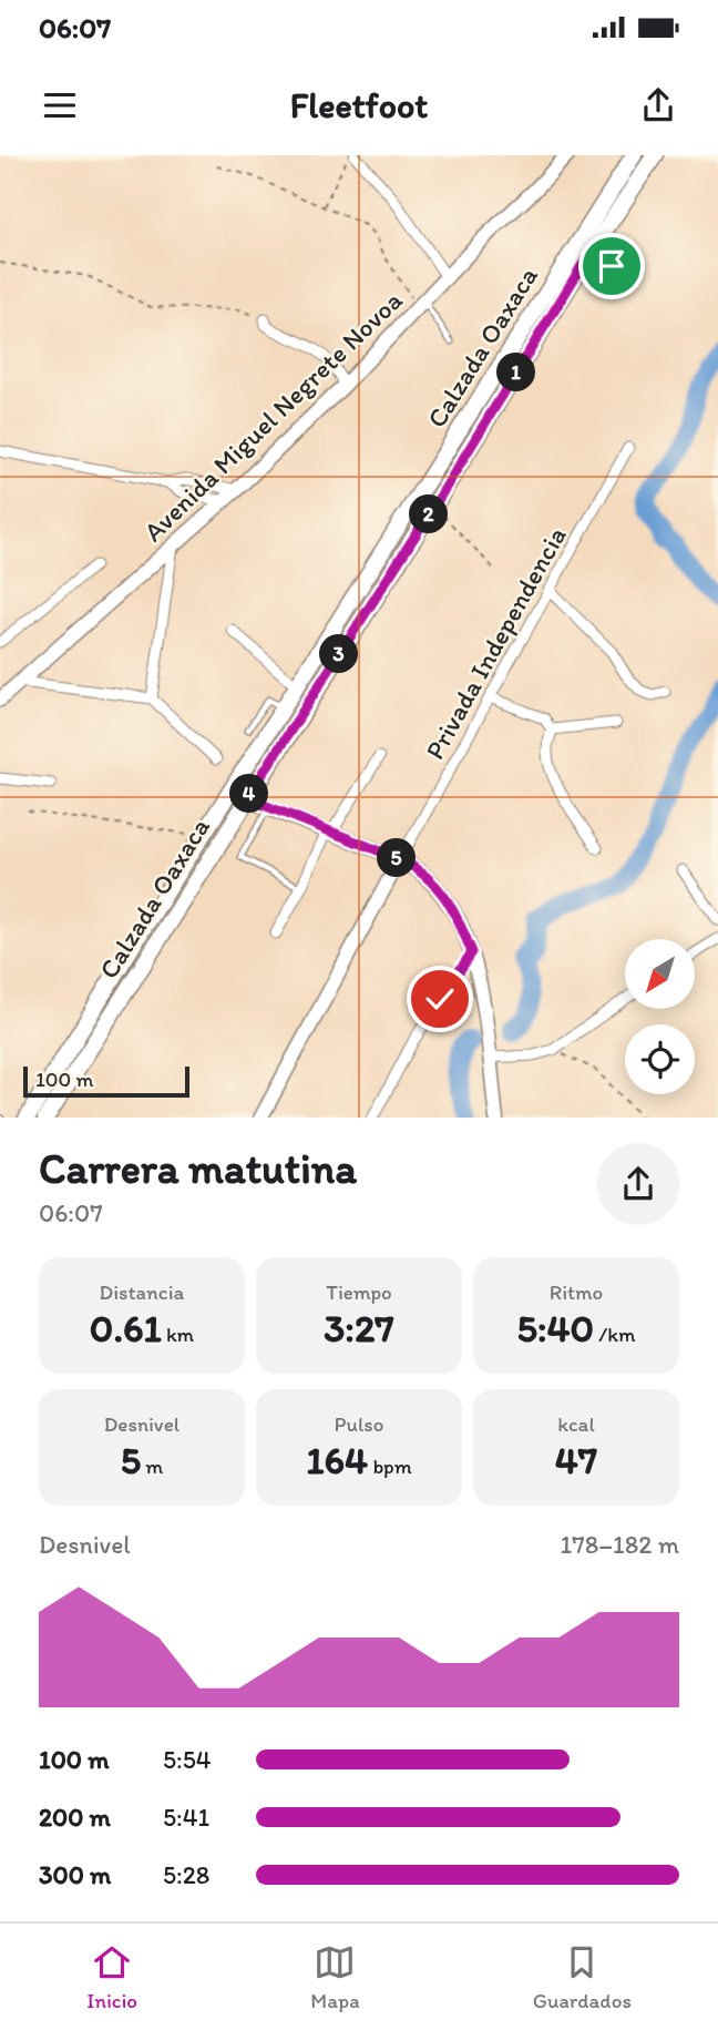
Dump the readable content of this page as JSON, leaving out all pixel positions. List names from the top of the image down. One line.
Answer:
{"streets":{"main road":["Calzada Oaxaca","Avenida Miguel Negrete Novoa"],"street":["Privada Independencia"]},"scale_bar":"100 m","north":"bottom left","page":{"status":"06:07","header":"Fleetfoot","pins":["1","2","3","4","5"],"scale":"100 m","heading":["Carrera matutina","06:07"],"stats":[["Distancia","0.61 km"],["Tiempo","3:27"],["Ritmo","5:40 /km"],["Desnivel","5 m"],["Pulso","164 bpm"],["kcal","47"]],"chart":["Desnivel","178–182 m"],"list":[{"name":"100 m","note":"5:54"},{"name":"200 m","note":"5:41"},{"name":"300 m","note":"5:28"}],"tabs":["Inicio","Mapa","Guardados"]}}
